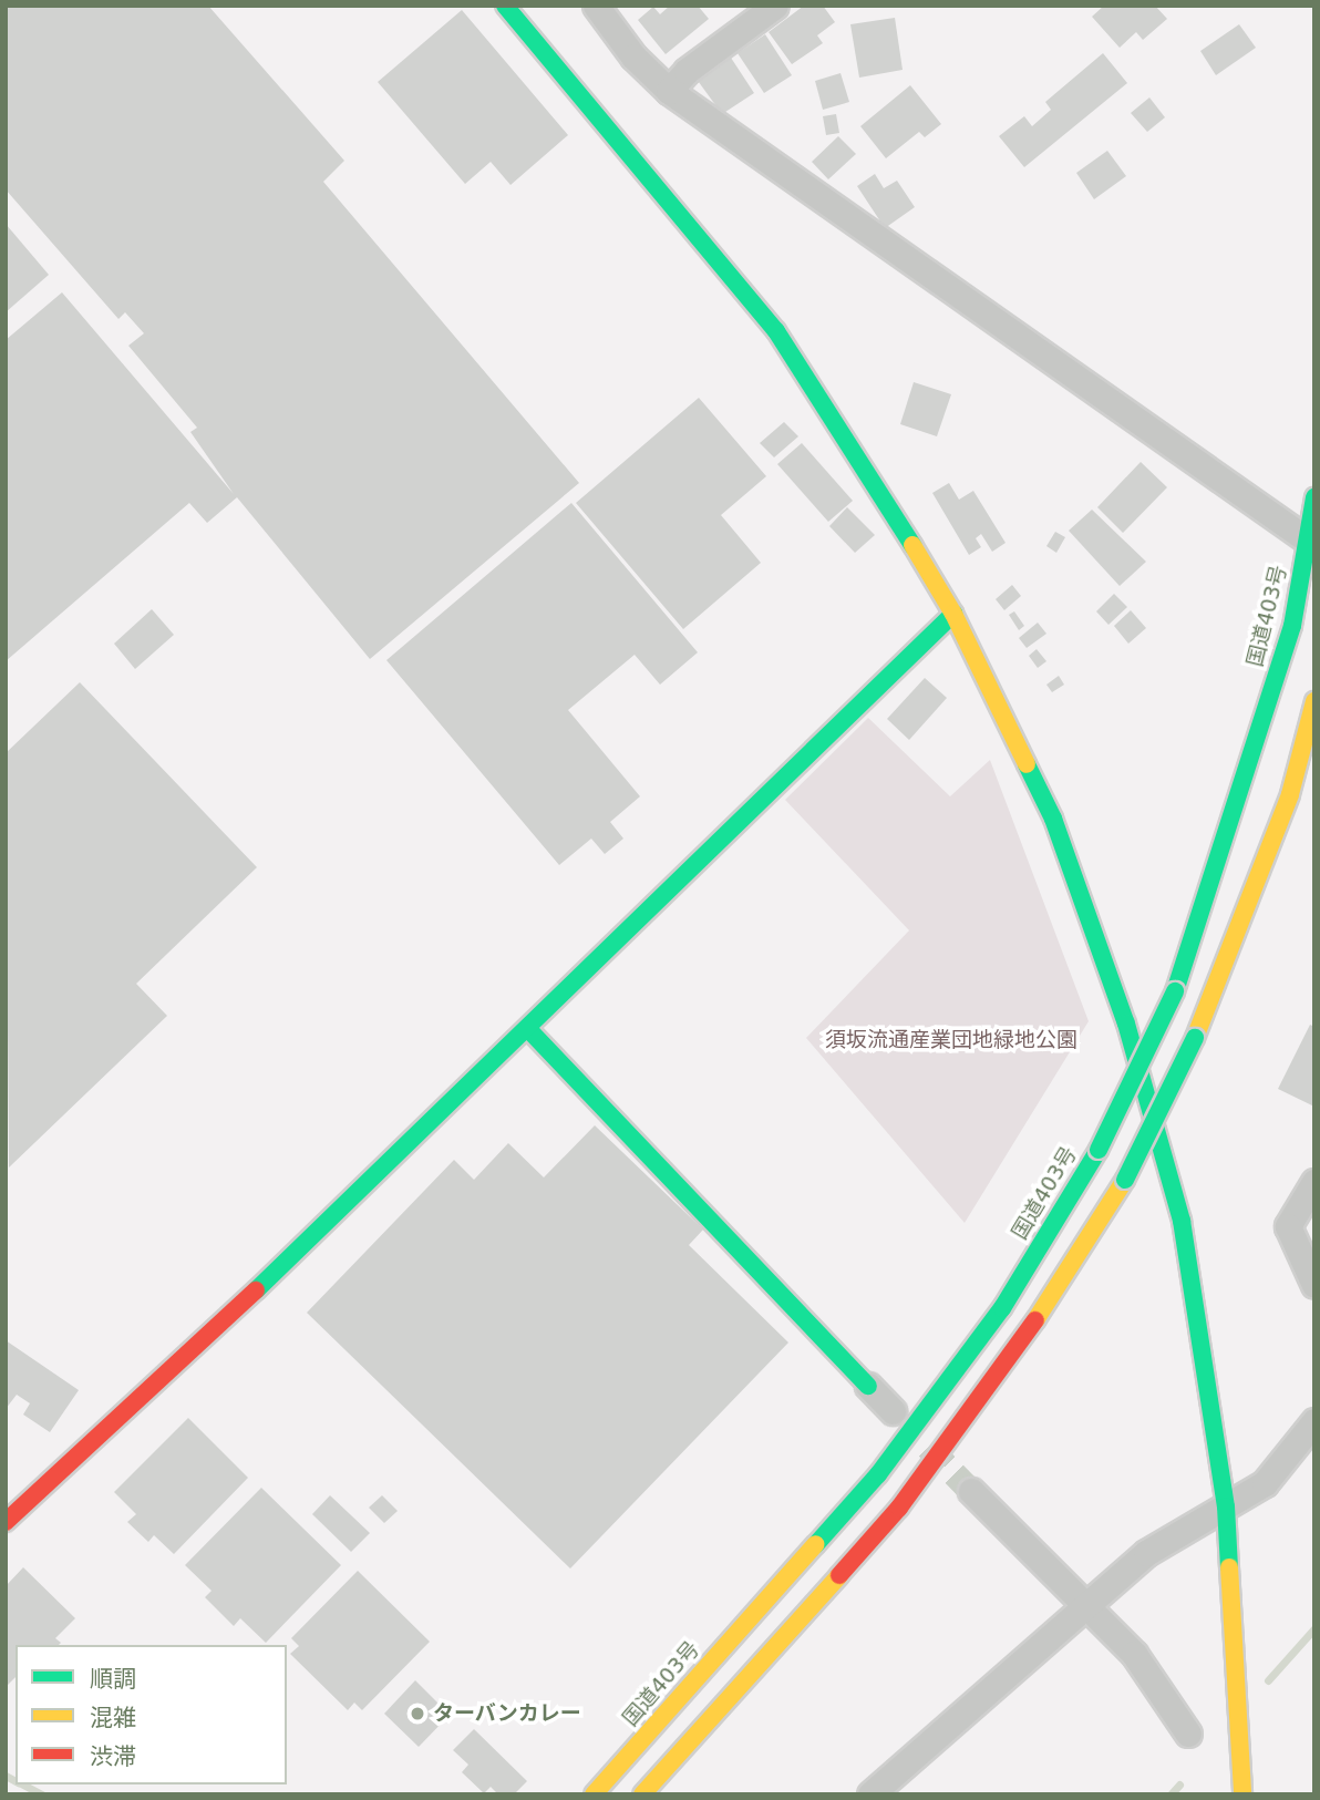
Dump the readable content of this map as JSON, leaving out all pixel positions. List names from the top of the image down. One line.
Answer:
{"streets":{"main road":["国道403号"]},"parks":["須坂流通産業団地緑地公園"],"places":["ターバンカレー"],"legend":["順調","混雑","渋滞"]}
